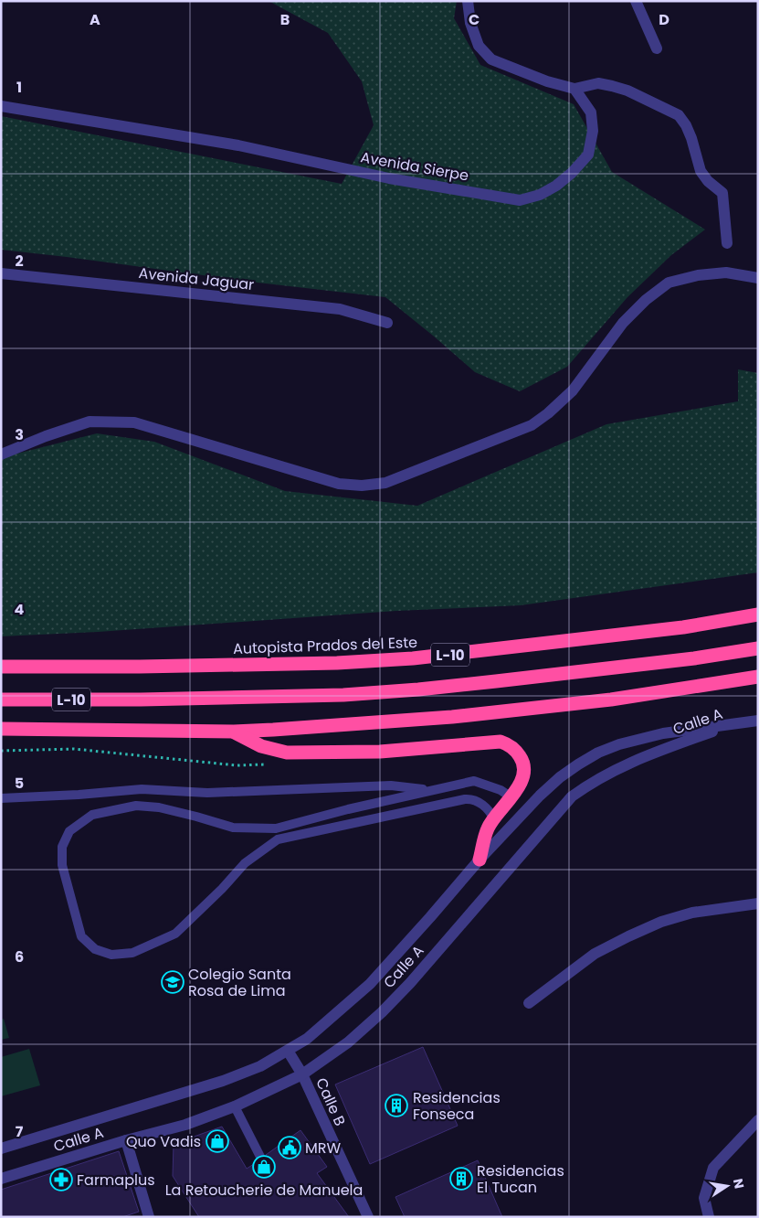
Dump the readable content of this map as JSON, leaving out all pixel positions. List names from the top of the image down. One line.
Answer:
{"streets":{"highway":["Autopista Prados del Este","L-10"],"street":["Avenida Sierpe","Avenida Jaguar","Calle A","Calle B"]},"crossings":[["Calle A","Calle B"]],"places":{"school or university":["Colegio Santa Rosa de Lima"],"building":["Residencias Fonseca","Residencias El Tucan"],"shop":["Quo Vadis","La Retoucherie de Manuela"],"public building":["MRW"],"pharmacy":["Farmaplus"]},"north":"right","grid":{"columns":["A","B","C","D"],"rows":["1","2","3","4","5","6","7"]}}
